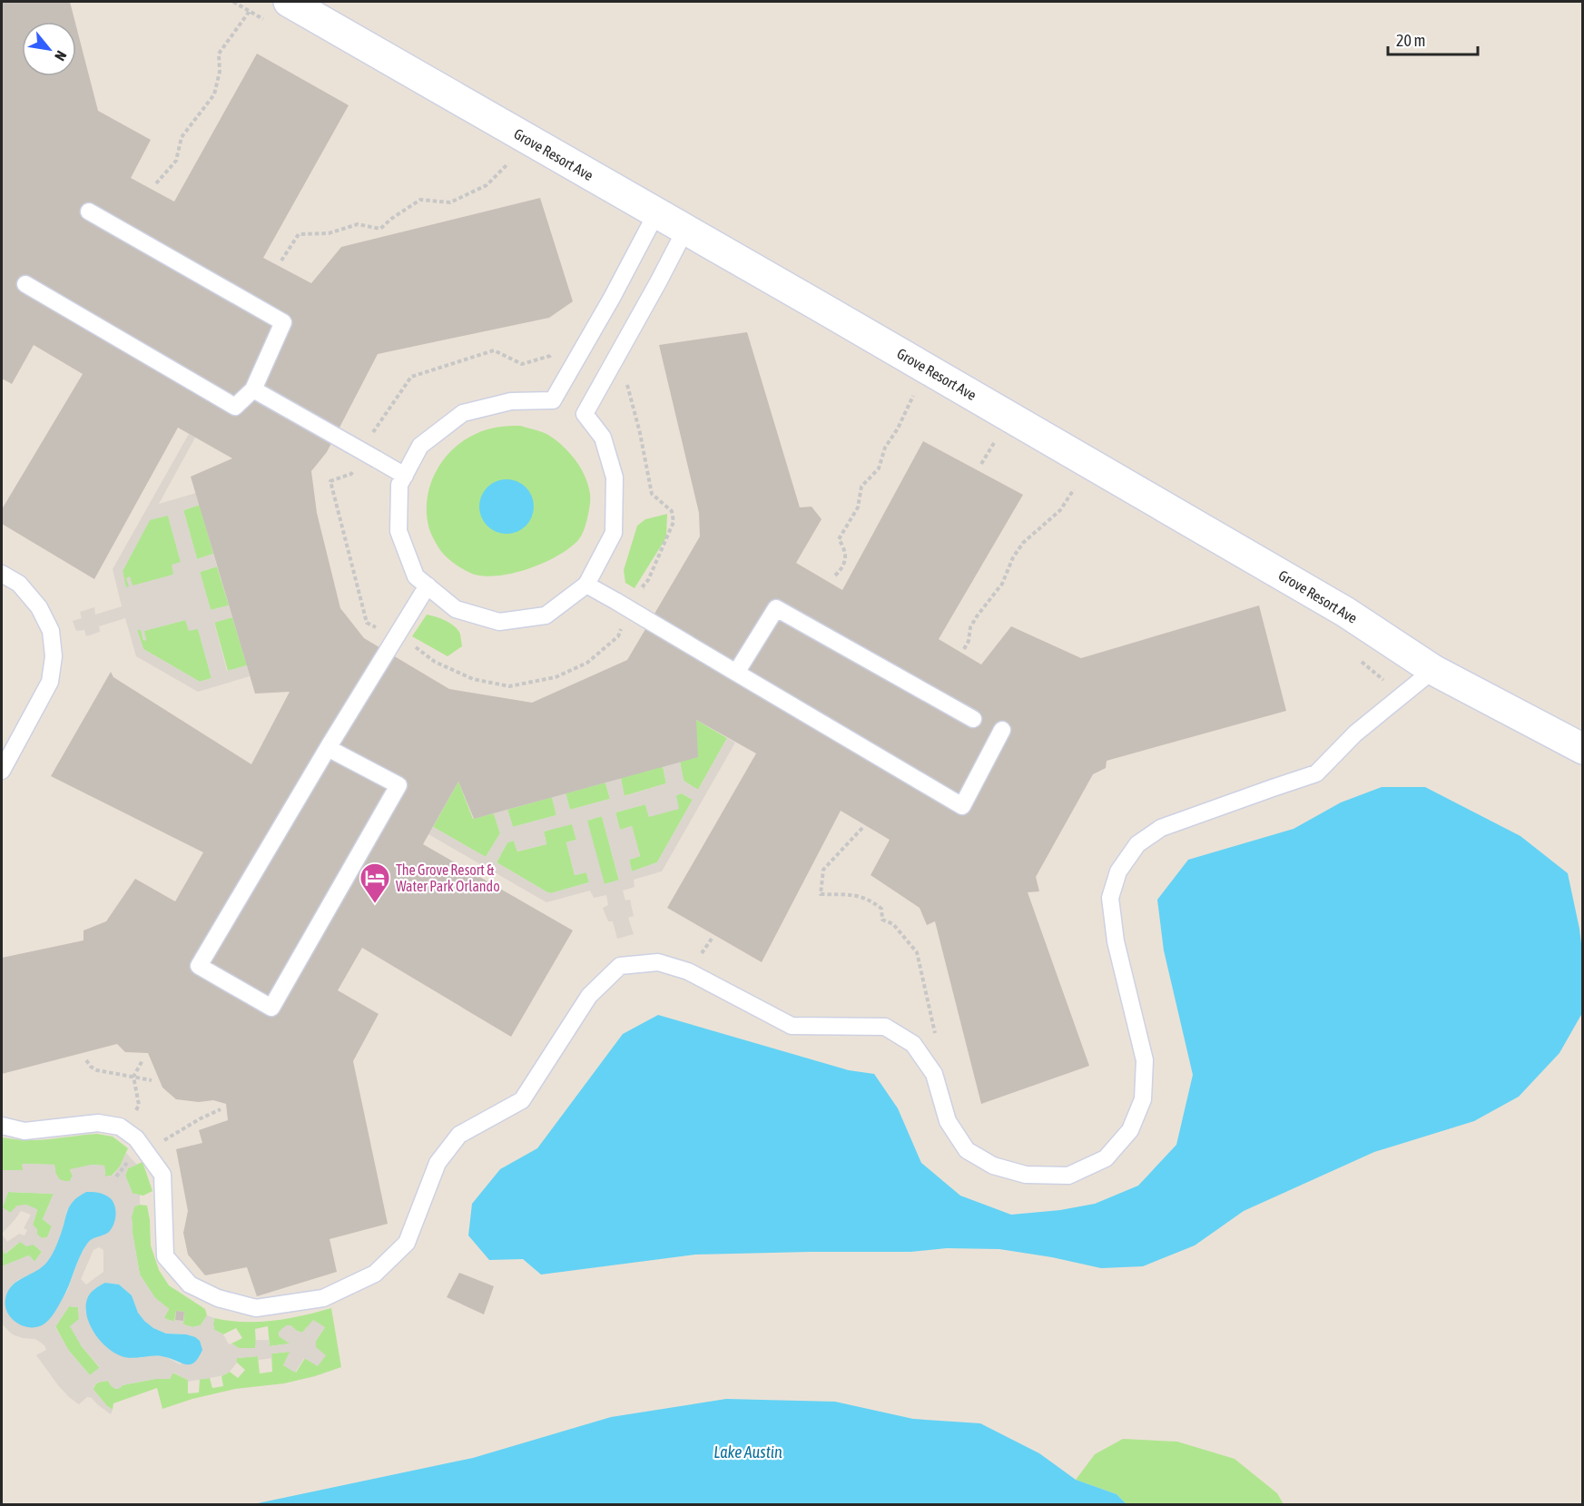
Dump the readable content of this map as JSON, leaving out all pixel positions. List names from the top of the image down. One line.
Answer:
{"streets":{"street":["Grove Resort Ave"]},"water":["Lake Austin"],"places":{"hotel":["The Grove Resort & Water Park Orlando"]},"scale_bar":"20 m","north":"bottom right"}
